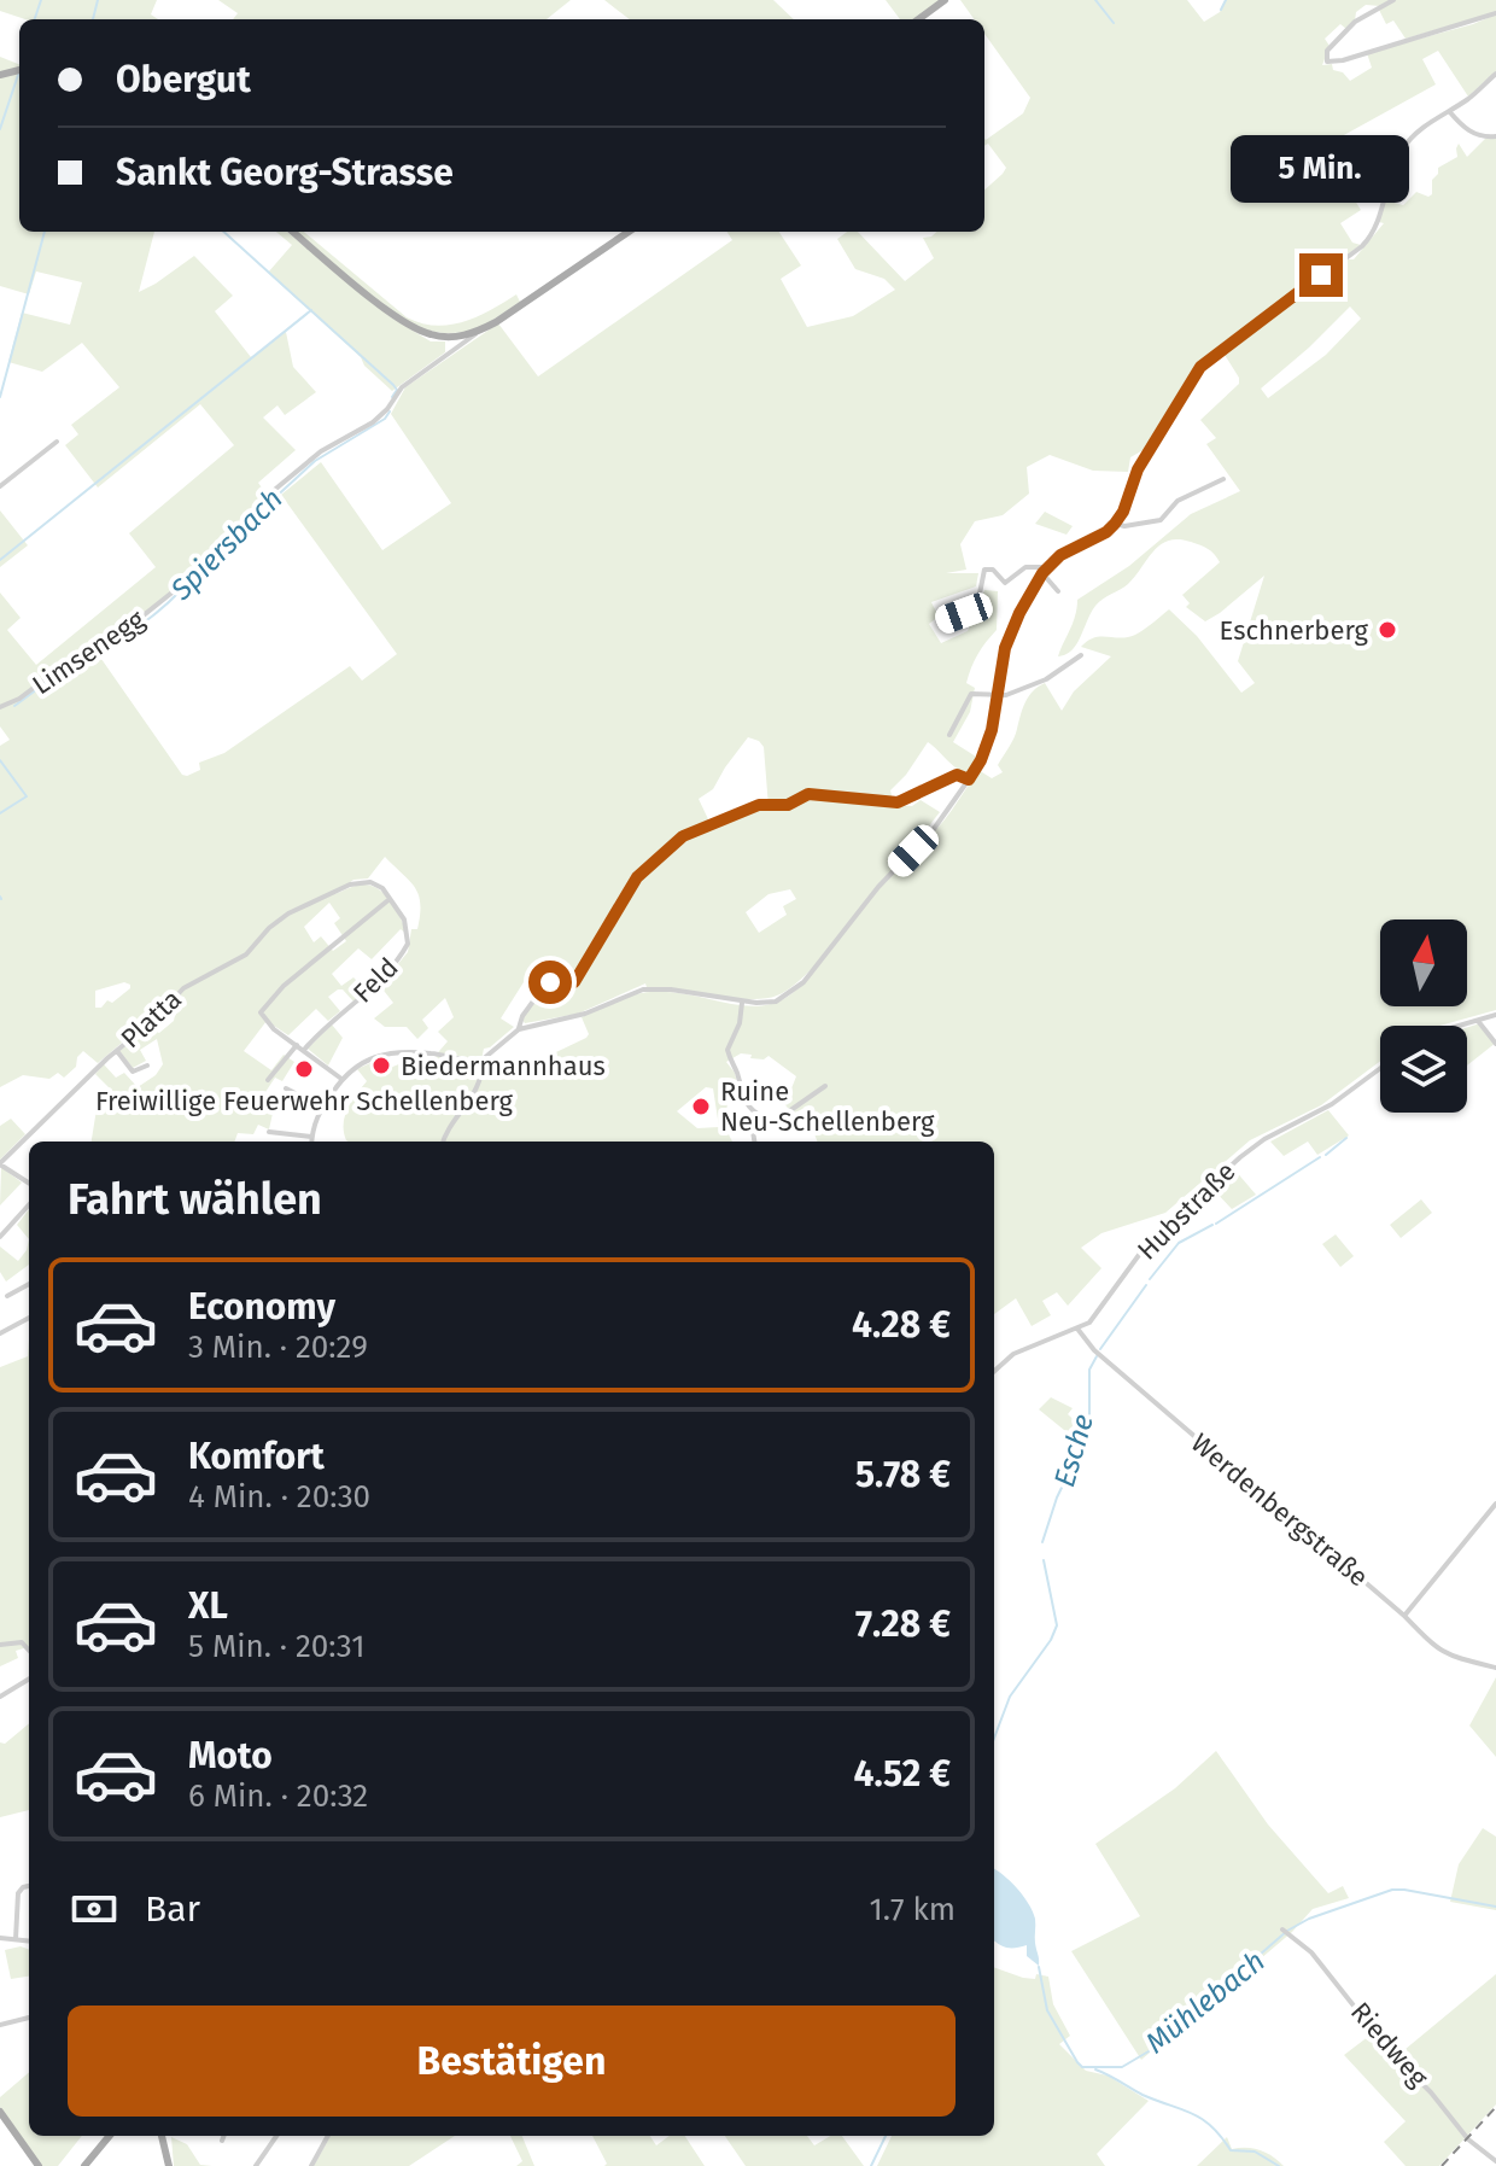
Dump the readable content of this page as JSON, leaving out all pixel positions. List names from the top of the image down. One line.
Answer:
{"streets":{"street":["Limsenegg","Feld","Platta","Hubstraße","Werdenbergstraße","Riedweg"]},"crossings":[["Feld","Platta"],["Hubstraße","Werdenbergstraße"]],"water":["Spiersbach","Esche","Mühlebach"],"places":["Eschnerberg","Biedermannhaus","Freiwillige Feuerwehr Schellenberg","Ruine Neu-Schellenberg"],"north":"top","page":{"banner":["Obergut","Sankt Georg-Strasse"],"bubble":"5 Min.","heading":"Fahrt wählen","list":[{"name":"Economy","note":"3 Min. · 20:29","value":"4.28 €"},{"name":"Komfort","note":"4 Min. · 20:30","value":"5.78 €"},{"name":"XL","note":"5 Min. · 20:31","value":"7.28 €"},{"name":"Moto","note":"6 Min. · 20:32","value":"4.52 €"}],"pay":["Bar","1.7 km"],"buttons":"Bestätigen"}}
